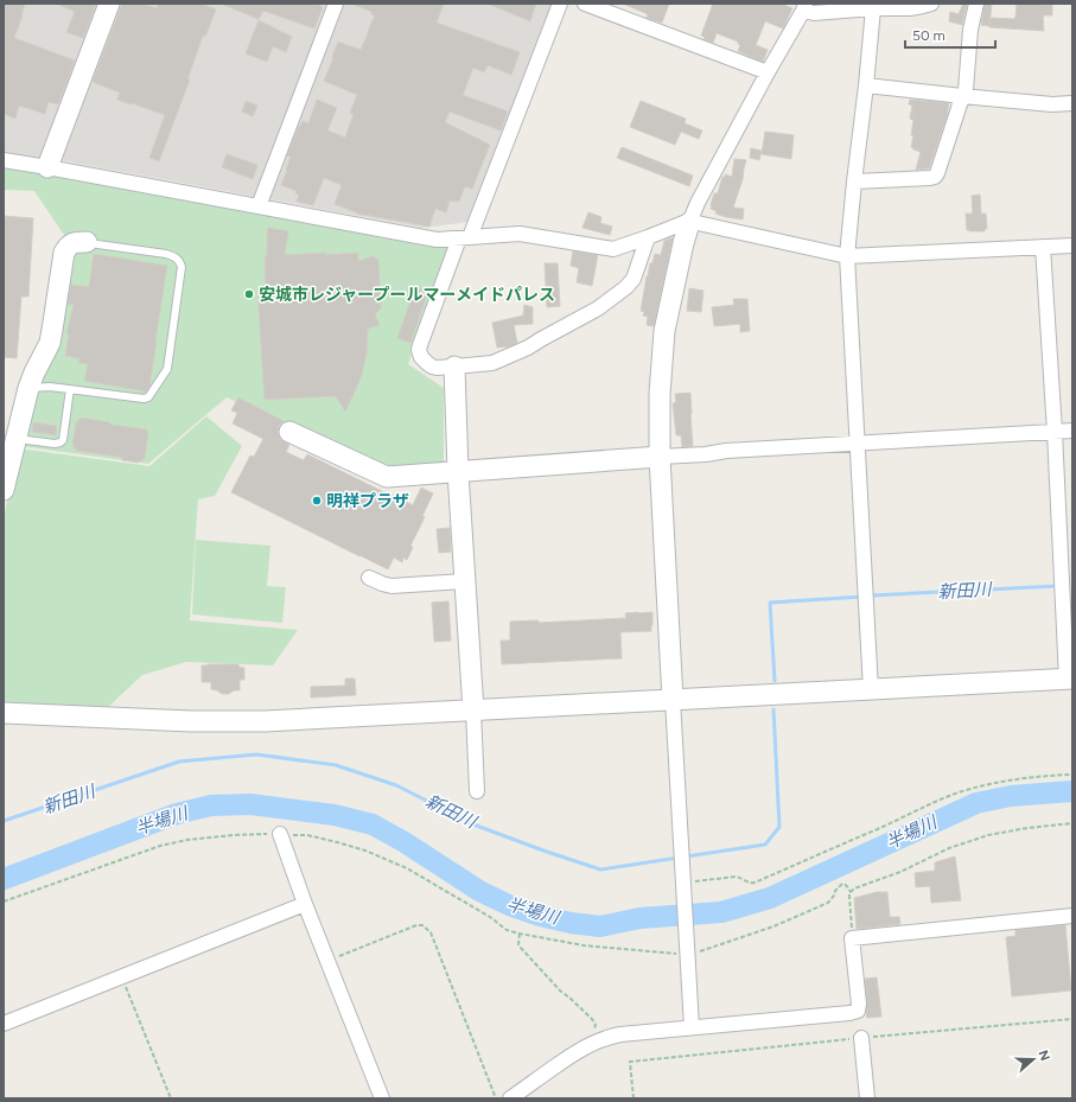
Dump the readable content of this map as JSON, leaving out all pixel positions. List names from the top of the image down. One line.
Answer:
{"water":["新田川","半場川"],"places":["安城市レジャープールマーメイドパレス","明祥プラザ"],"scale_bar":"50 m","north":"right"}
